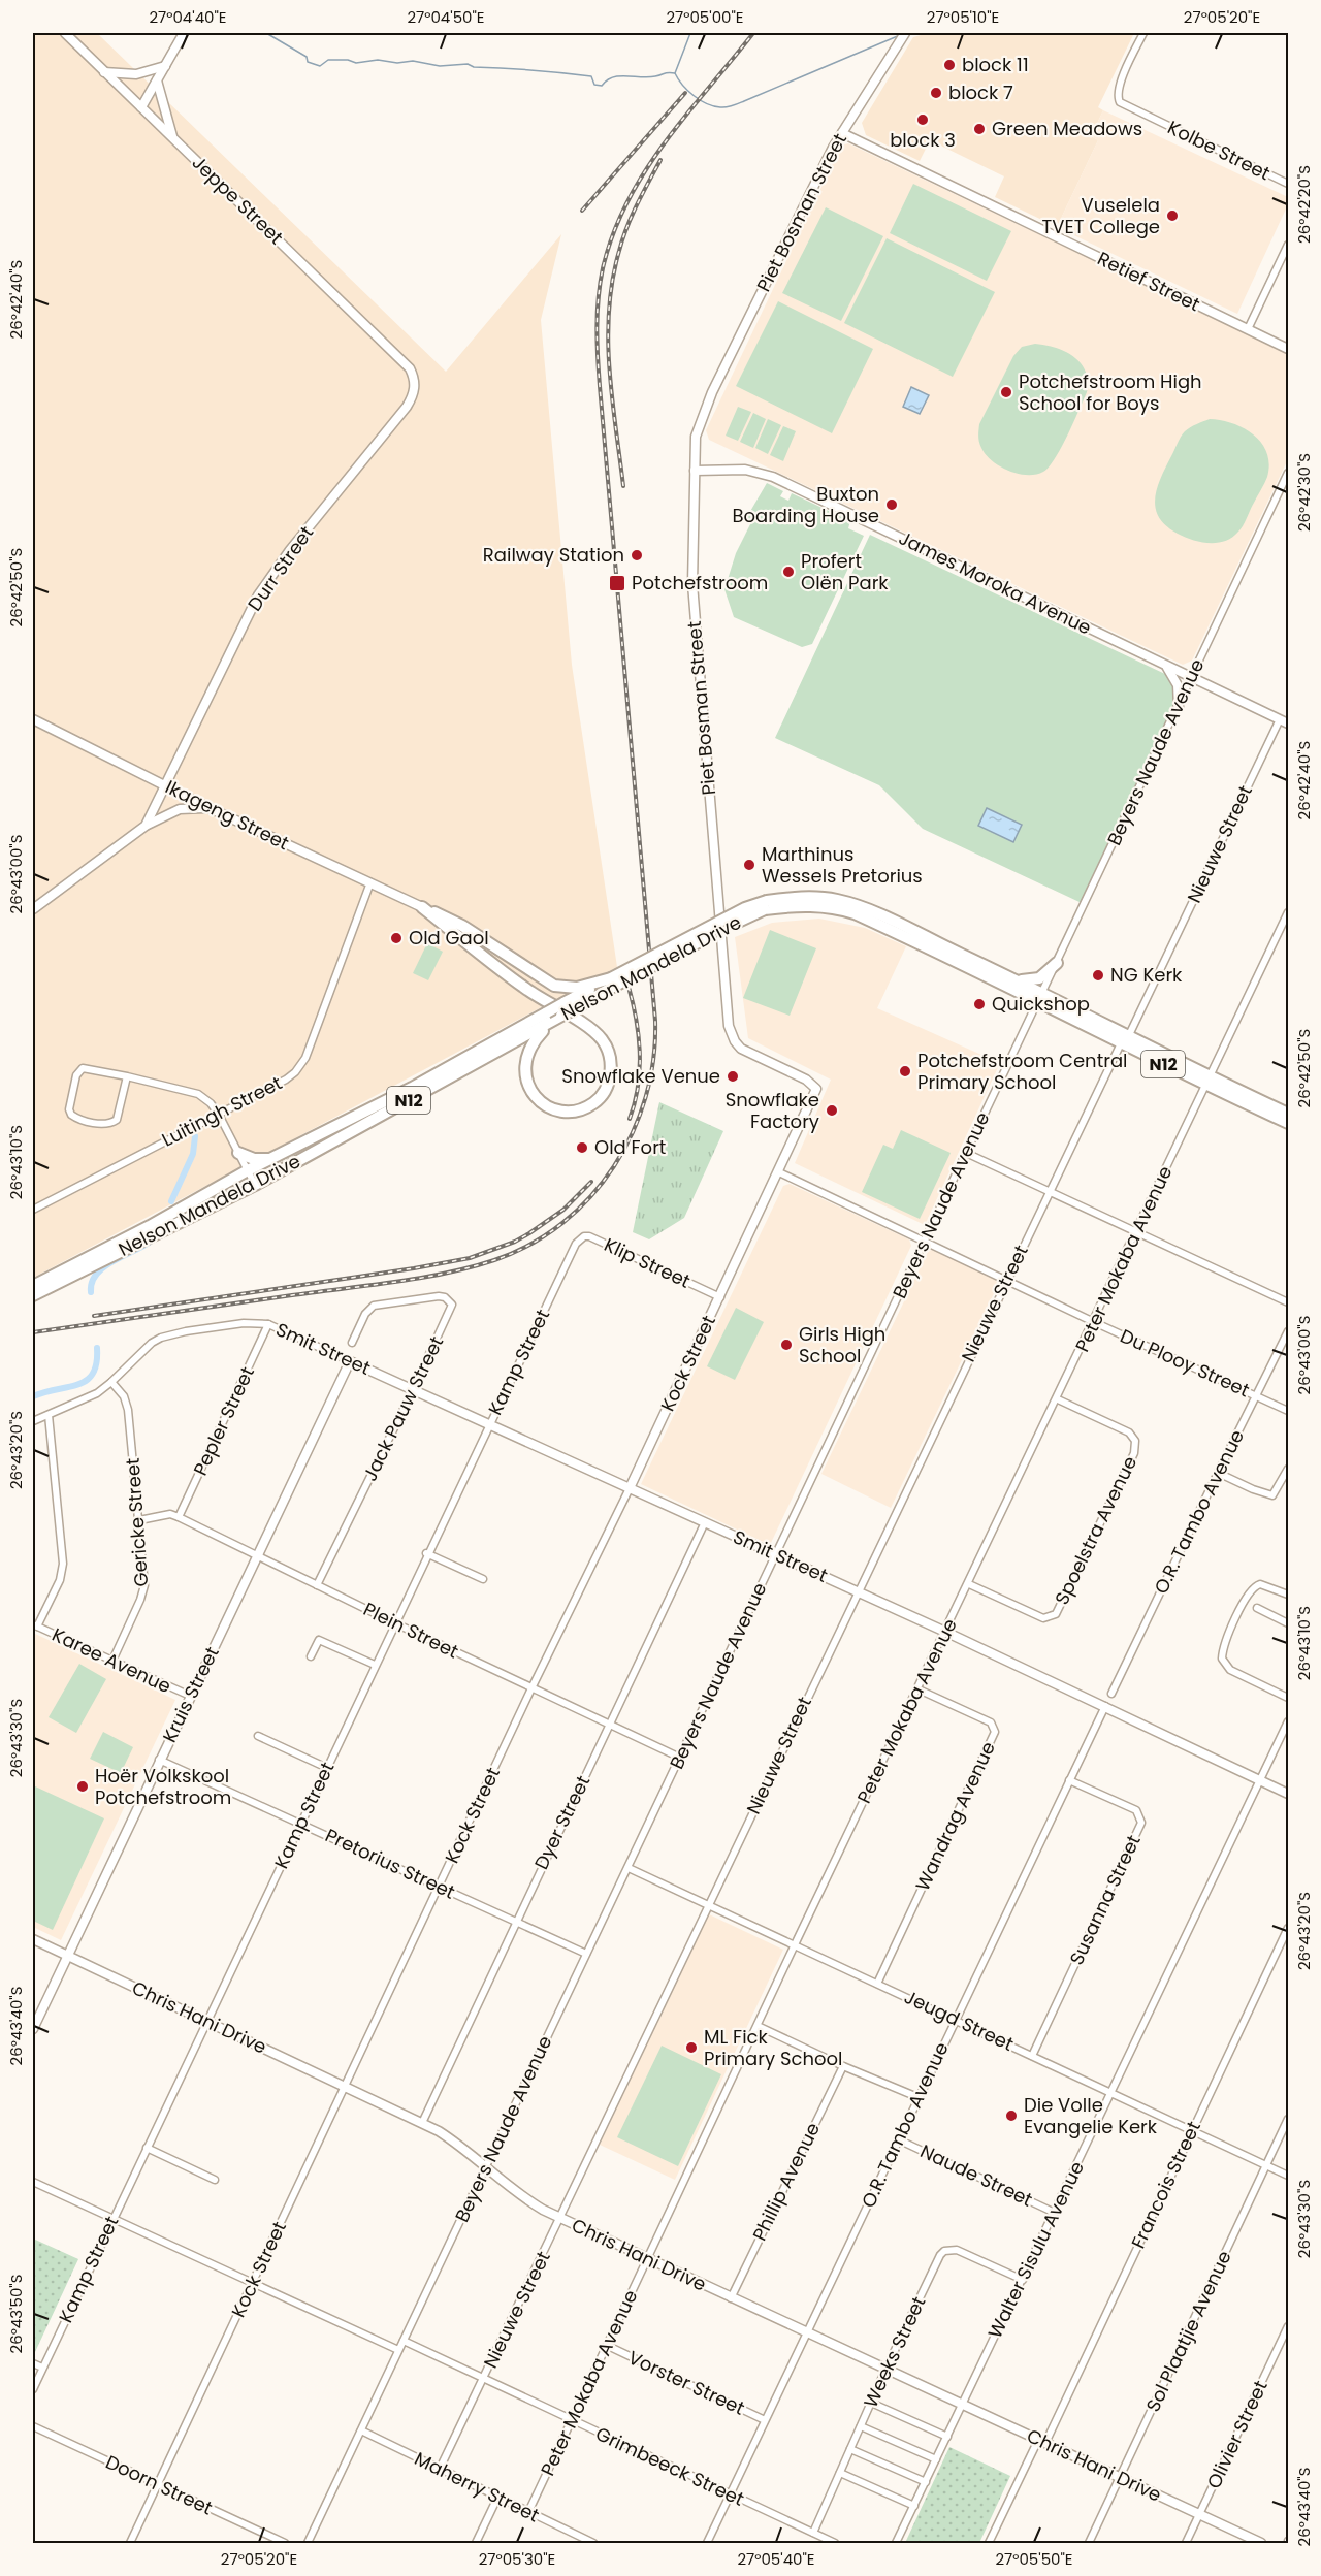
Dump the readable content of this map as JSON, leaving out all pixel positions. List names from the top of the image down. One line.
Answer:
{"streets":{"highway":["Nelson Mandela Drive","N12"],"street":["Kolbe Street","Jeppe Street","Piet Bosman Street","Retief Street","Durr Street","James Moroka Avenue","Beyers Naude Avenue","Ikageng Street","Nieuwe Street","Luitingh Street","Peter Mokaba Avenue","Klip Street","Smit Street","Kamp Street","Kock Street","Du Plooy Street","Jack Pauw Street","Pepler Street","O.R. Tambo Avenue","Gericke Street","Spoelstra Avenue","Plein Street","Karee Avenue","Kruis Street","Wandrag Avenue","Dyer Street","Pretorius Street","Susanna Street","Chris Hani Drive","Jeugd Street","Naude Street","Phillip Avenue","Francois Street","Walter Sisulu Avenue","Sol Plaatjie Avenue","Weeks Street","Vorster Street","Olivier Street","Grimbeeck Street","Doorn Street","Maherry Street"]},"crossings":[["Jeppe Street","Durr Street"],["Piet Bosman Street","Retief Street"],["Piet Bosman Street","James Moroka Avenue"],["Piet Bosman Street","Kock Street"],["Durr Street","Ikageng Street"],["James Moroka Avenue","Beyers Naude Avenue"],["James Moroka Avenue","Nieuwe Street"],["Beyers Naude Avenue","Nelson Mandela Drive"],["Beyers Naude Avenue","Smit Street"],["Beyers Naude Avenue","Du Plooy Street"],["Beyers Naude Avenue","Plein Street"],["Beyers Naude Avenue","Pretorius Street"],["Beyers Naude Avenue","Chris Hani Drive"],["Beyers Naude Avenue","Jeugd Street"],["Beyers Naude Avenue","Grimbeeck Street"],["Beyers Naude Avenue","Maherry Street"],["Ikageng Street","Luitingh Street"],["Nieuwe Street","Nelson Mandela Drive"],["Nieuwe Street","Smit Street"],["Nieuwe Street","Du Plooy Street"],["Nieuwe Street","Chris Hani Drive"],["Nieuwe Street","Jeugd Street"],["Nieuwe Street","Grimbeeck Street"],["Nieuwe Street","Maherry Street"],["Nelson Mandela Drive","Peter Mokaba Avenue"],["Peter Mokaba Avenue","Smit Street"],["Peter Mokaba Avenue","Du Plooy Street"],["Peter Mokaba Avenue","Spoelstra Avenue"],["Peter Mokaba Avenue","Wandrag Avenue"],["Peter Mokaba Avenue","Chris Hani Drive"],["Peter Mokaba Avenue","Jeugd Street"],["Peter Mokaba Avenue","Vorster Street"],["Peter Mokaba Avenue","Grimbeeck Street"],["Peter Mokaba Avenue","Maherry Street"],["Klip Street","Kamp Street"],["Klip Street","Kock Street"],["Smit Street","Kamp Street"],["Smit Street","Kock Street"],["Smit Street","Jack Pauw Street"],["Smit Street","Pepler Street"],["Smit Street","O.R. Tambo Avenue"],["Smit Street","Kruis Street"],["Smit Street","Dyer Street"],["Smit Street","Walter Sisulu Avenue"],["Kamp Street","Plein Street"],["Kamp Street","Pretorius Street"],["Kamp Street","Chris Hani Drive"],["Kock Street","Du Plooy Street"],["Kock Street","Plein Street"],["Kock Street","Pretorius Street"],["Kock Street","Chris Hani Drive"],["Kock Street","Doorn Street"],["Du Plooy Street","O.R. Tambo Avenue"],["Jack Pauw Street","Plein Street"],["Pepler Street","Plein Street"],["O.R. Tambo Avenue","Susanna Street"],["O.R. Tambo Avenue","Chris Hani Drive"],["O.R. Tambo Avenue","Jeugd Street"],["O.R. Tambo Avenue","Naude Street"],["O.R. Tambo Avenue","Vorster Street"],["O.R. Tambo Avenue","Grimbeeck Street"],["Gericke Street","Plein Street"],["Gericke Street","Karee Avenue"],["Plein Street","Kruis Street"],["Plein Street","Dyer Street"],["Karee Avenue","Kruis Street"],["Kruis Street","Pretorius Street"],["Kruis Street","Chris Hani Drive"],["Wandrag Avenue","Jeugd Street"],["Dyer Street","Pretorius Street"],["Dyer Street","Chris Hani Drive"],["Susanna Street","Jeugd Street"],["Chris Hani Drive","Phillip Avenue"],["Chris Hani Drive","Francois Street"],["Chris Hani Drive","Walter Sisulu Avenue"],["Chris Hani Drive","Sol Plaatjie Avenue"],["Chris Hani Drive","Weeks Street"],["Chris Hani Drive","Olivier Street"],["Jeugd Street","Francois Street"],["Jeugd Street","Walter Sisulu Avenue"],["Jeugd Street","Sol Plaatjie Avenue"],["Naude Street","Walter Sisulu Avenue"],["Walter Sisulu Avenue","Weeks Street"],["Weeks Street","Grimbeeck Street"]],"places":{"other":["block 11","block 7","block 3","Green Meadows","Vuselela TVET College","Potchefstroom High School for Boys","Buxton Boarding House","Railway Station","Profert Olën Park","Marthinus Wessels Pretorius","Old Gaol","NG Kerk","Quickshop","Potchefstroom Central Primary School","Snowflake Venue","Snowflake Factory","Old Fort","Girls High School","Hoër Volkskool Potchefstroom","ML Fick Primary School","Die Volle Evangelie Kerk"],"transit":["Potchefstroom"]},"coordinates":["27°04'40\"E","27°04'50\"E","27°05'00\"E","27°05'10\"E","27°05'20\"E","26°42'20\"S","26°42'40\"S","26°42'30\"S","26°42'50\"S","26°43'00\"S","26°43'10\"S","26°43'20\"S","26°43'30\"S","26°43'40\"S","26°43'50\"S","27°05'30\"E","27°05'40\"E","27°05'50\"E"]}
